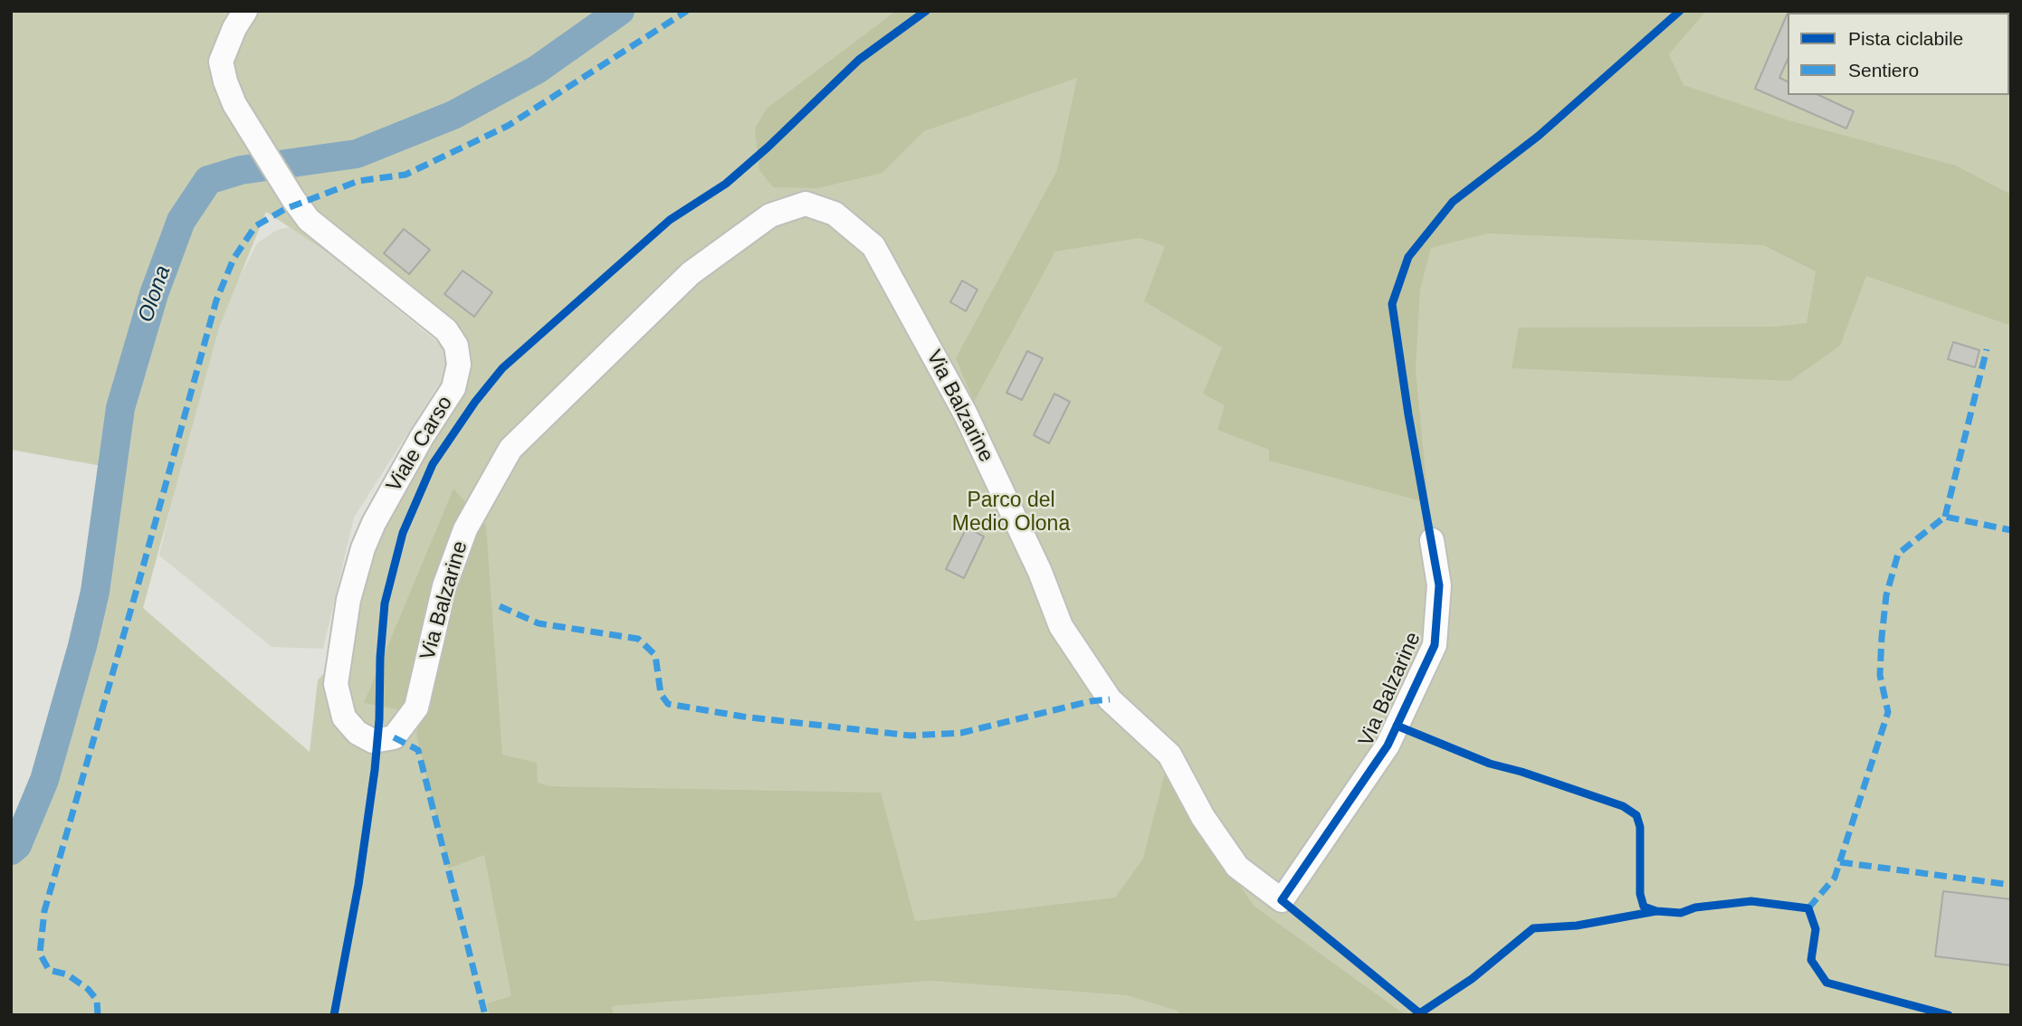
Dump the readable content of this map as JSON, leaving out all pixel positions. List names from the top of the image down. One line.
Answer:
{"streets":{"street":["Via Balzarine","Viale Carso"]},"crossings":[["Via Balzarine","Viale Carso"]],"water":["Olona"],"parks":["Parco del Medio Olona"],"legend":["Pista ciclabile","Sentiero"]}
